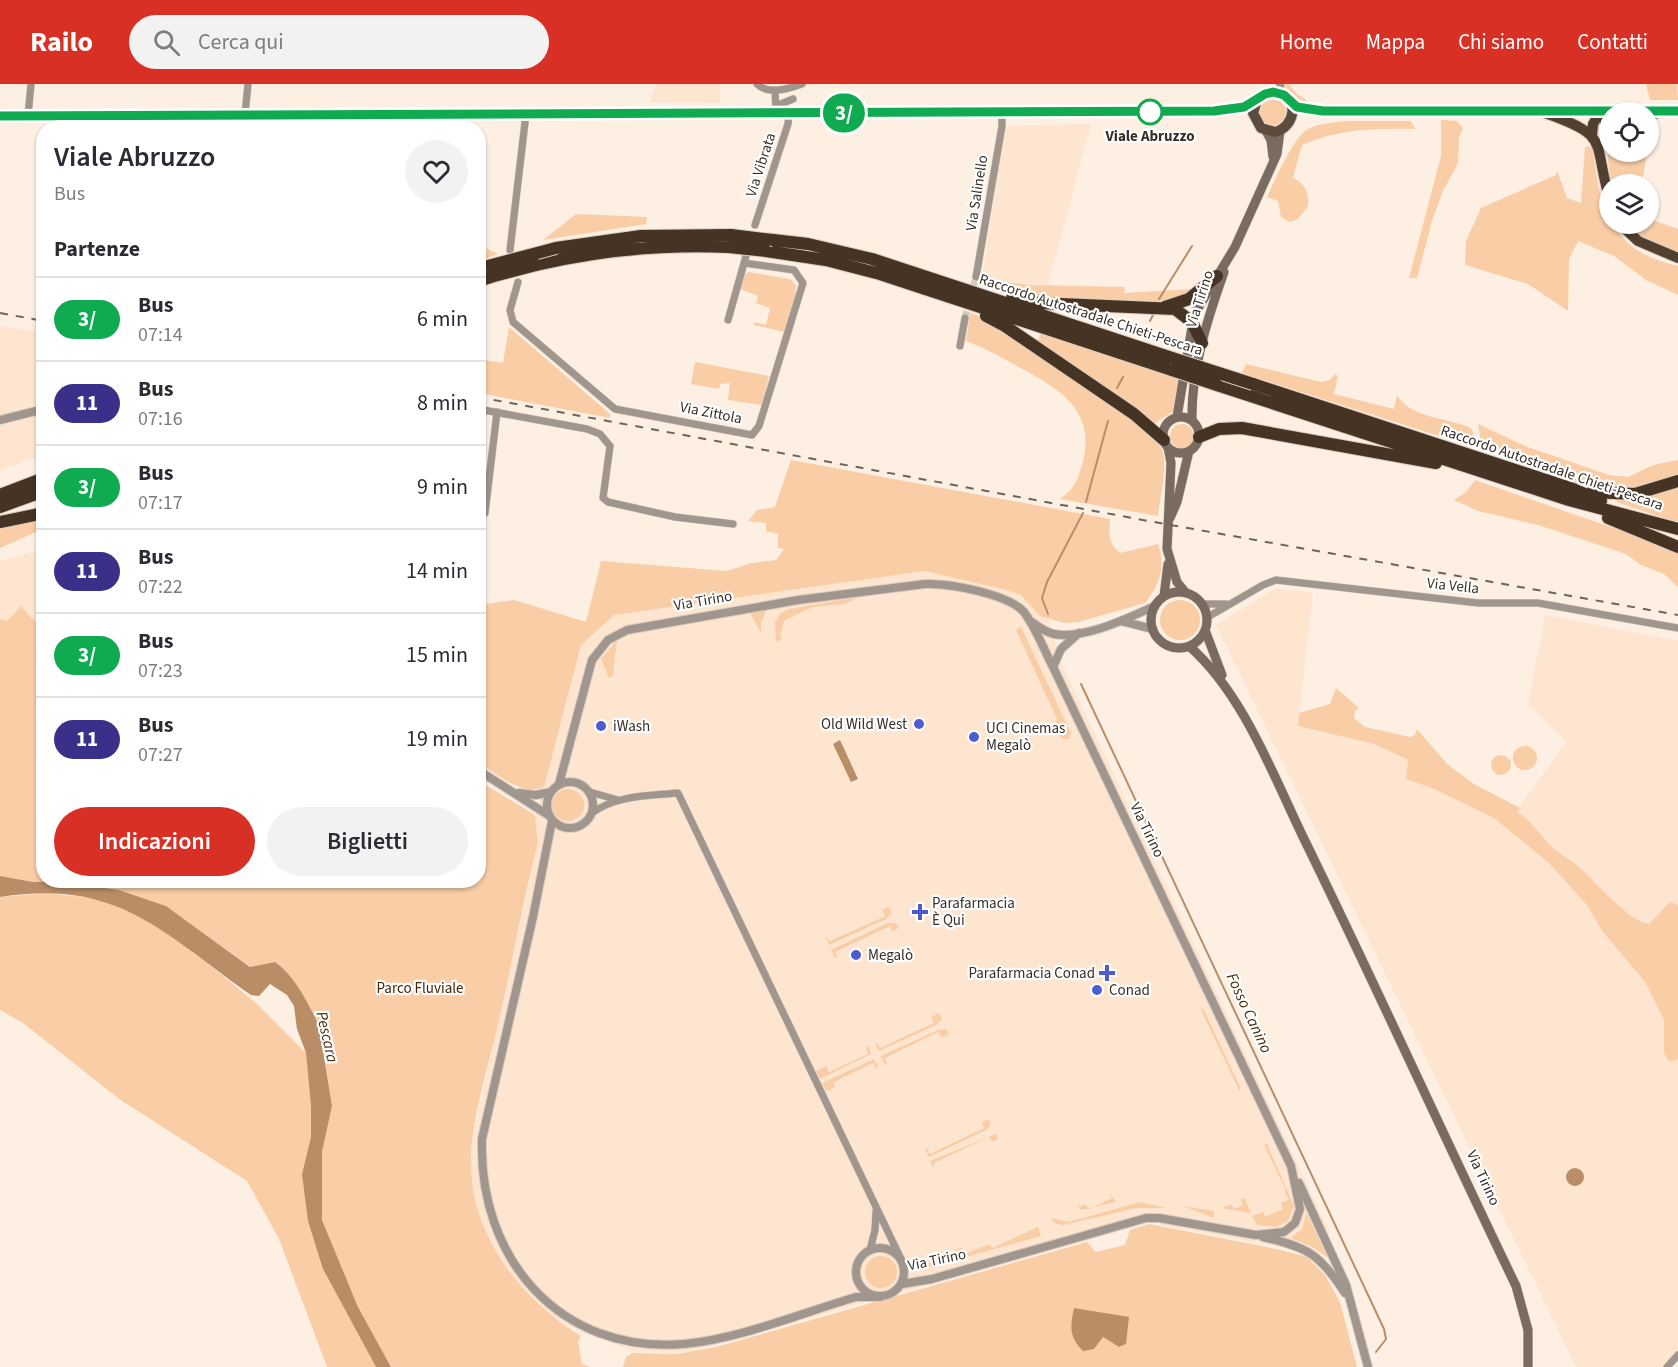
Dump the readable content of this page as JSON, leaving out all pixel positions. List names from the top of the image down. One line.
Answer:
{"streets":{"highway":["Raccordo Autostradale Chieti-Pescara"],"main road":["Via Tirino"],"street":["Via Vibrata","Via Salinello","Via Zittola","Via Vella"]},"crossings":[["Via Tirino","Via Vella"]],"water":["Fosso Canino","Pescara"],"parks":["Parco Fluviale"],"places":{"other":["Viale Abruzzo","Old Wild West","iWash","UCI Cinemas Megalò","Megalò","Conad"],"health":["Parafarmacia È Qui","Parafarmacia Conad"]},"lines":["bus line 3/"],"page":{"header":"Railo","search":"Cerca qui","nav":["Home","Mappa","Chi siamo","Contatti"],"on_map":"3/","heading":[["Viale Abruzzo","Bus"],"Partenze"],"list":[{"mark":"3/","name":"Bus","note":"07:14","value":"6 min"},{"mark":"11","name":"Bus","note":"07:16","value":"8 min"},{"mark":"3/","name":"Bus","note":"07:17","value":"9 min"},{"mark":"11","name":"Bus","note":"07:22","value":"14 min"},{"mark":"3/","name":"Bus","note":"07:23","value":"15 min"},{"mark":"11","name":"Bus","note":"07:27","value":"19 min"}],"buttons":["Indicazioni","Biglietti"]}}
